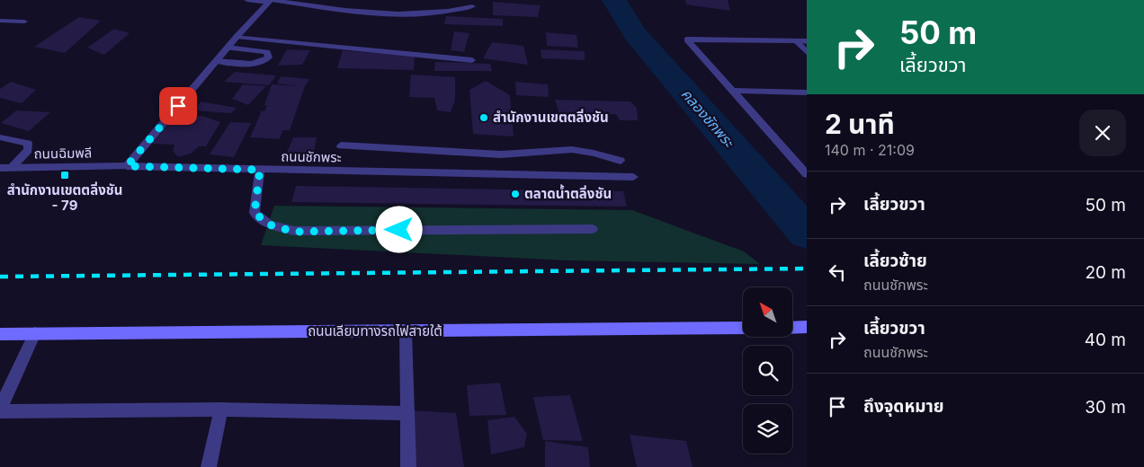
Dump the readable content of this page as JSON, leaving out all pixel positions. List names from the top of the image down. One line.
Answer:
{"streets":{"main road":["ถนนเลียบทางรถไฟสายใต้"],"street":["ถนนฉิมพลี","ถนนชักพระ"]},"crossings":[["ถนนฉิมพลี","ถนนชักพระ"]],"water":["คลองชักพระ"],"places":{"other":["สำนักงานเขตตลิ่งชัน","ตลาดน้ำตลิ่งชัน"],"transit":["สำนักงานเขตตลิ่งชัน - 79"]},"north":"top left","page":{"turn":["50 m","เลี้ยวขวา"],"heading":["2 นาที","140 m · 21:09"],"list":[{"name":"เลี้ยวขวา","value":"50 m"},{"name":"เลี้ยวซ้าย","note":"ถนนชักพระ","value":"20 m"},{"name":"เลี้ยวขวา","note":"ถนนชักพระ","value":"40 m"},{"name":"ถึงจุดหมาย","value":"30 m"}]}}
